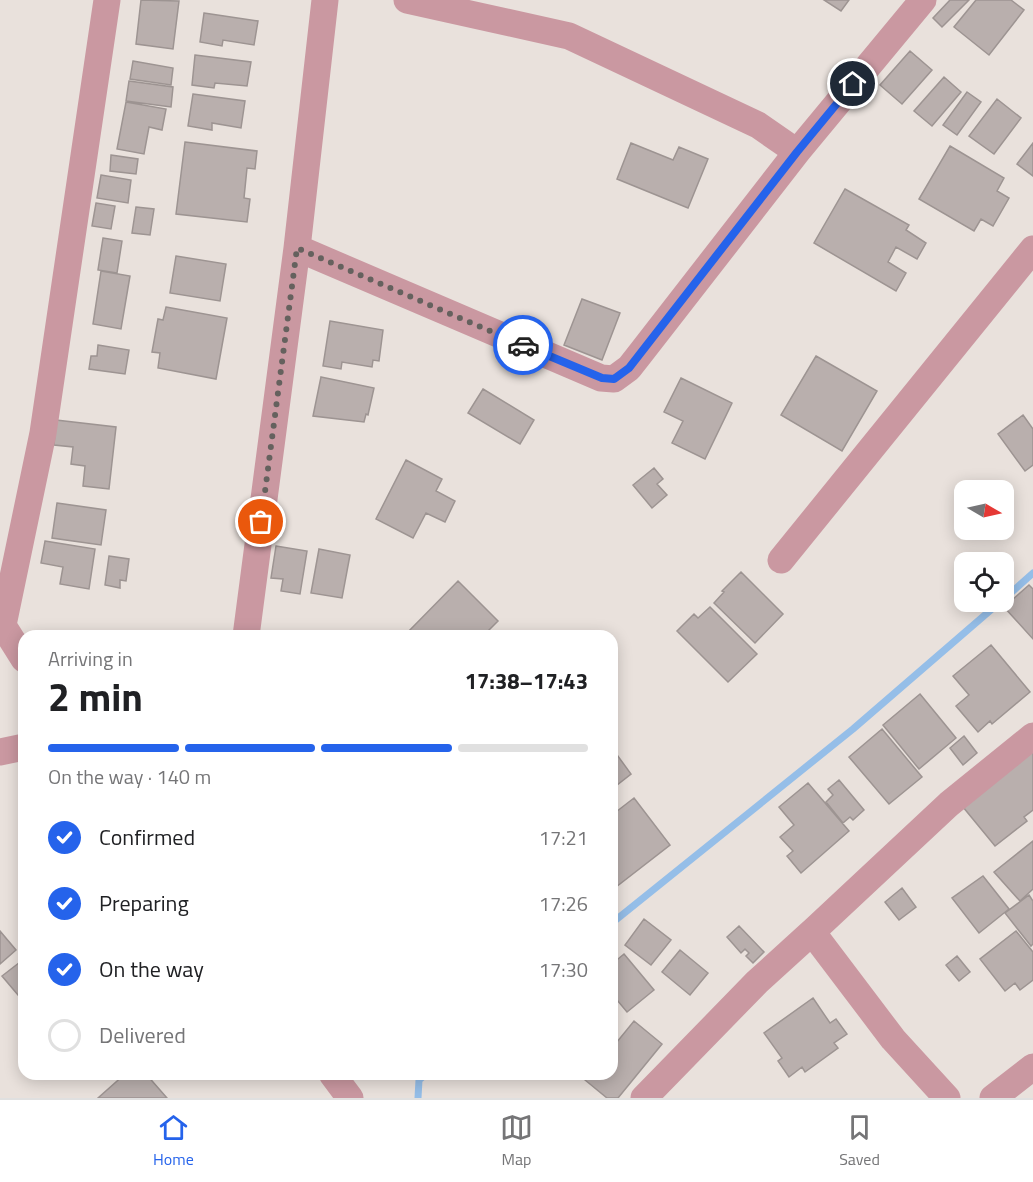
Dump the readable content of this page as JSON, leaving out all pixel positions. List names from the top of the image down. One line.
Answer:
{"north":"right","page":{"heading":["2 min","Arriving in","17:38–17:43"],"bar":"On the way · 140 m","list":[["Confirmed","17:21"],["Preparing","17:26"],["On the way","17:30"],"Delivered"],"tabs":["Home","Map","Saved"]}}
